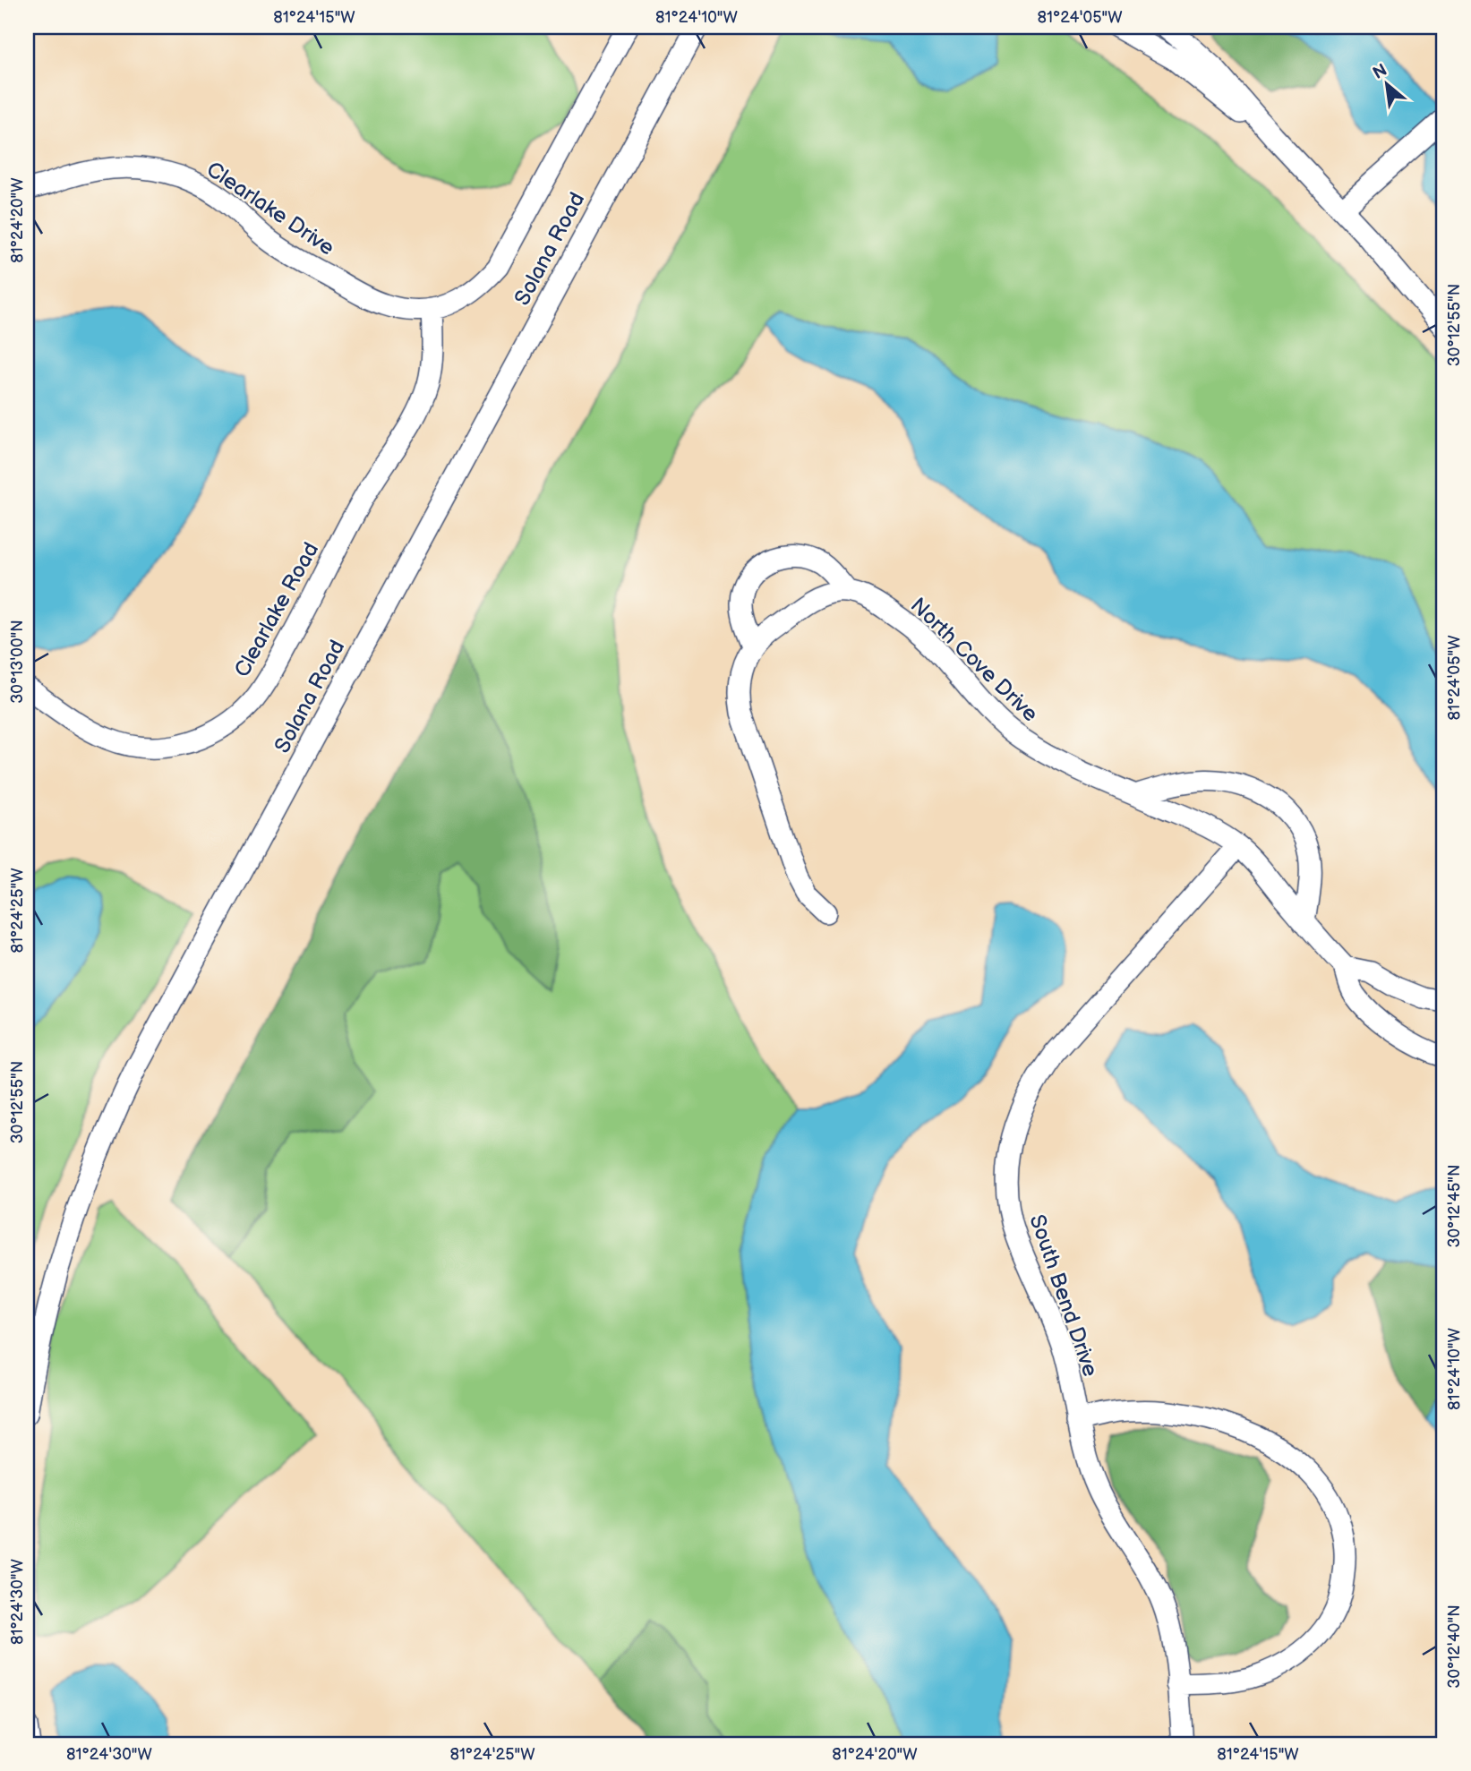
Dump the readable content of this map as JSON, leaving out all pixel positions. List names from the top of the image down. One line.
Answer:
{"streets":{"street":["Clearlake Drive","Solana Road","Clearlake Road","North Cove Drive","South Bend Drive"]},"crossings":[["Clearlake Drive","Clearlake Road"],["North Cove Drive","South Bend Drive"]],"north":"top left","coordinates":["81°24'15\"W","81°24'10\"W","81°24'05\"W","81°24'20\"W","30°12'55\"N","30°13'00\"N","81°24'25\"W","30°12'45\"N","81°24'30\"W","30°12'40\"N"]}
